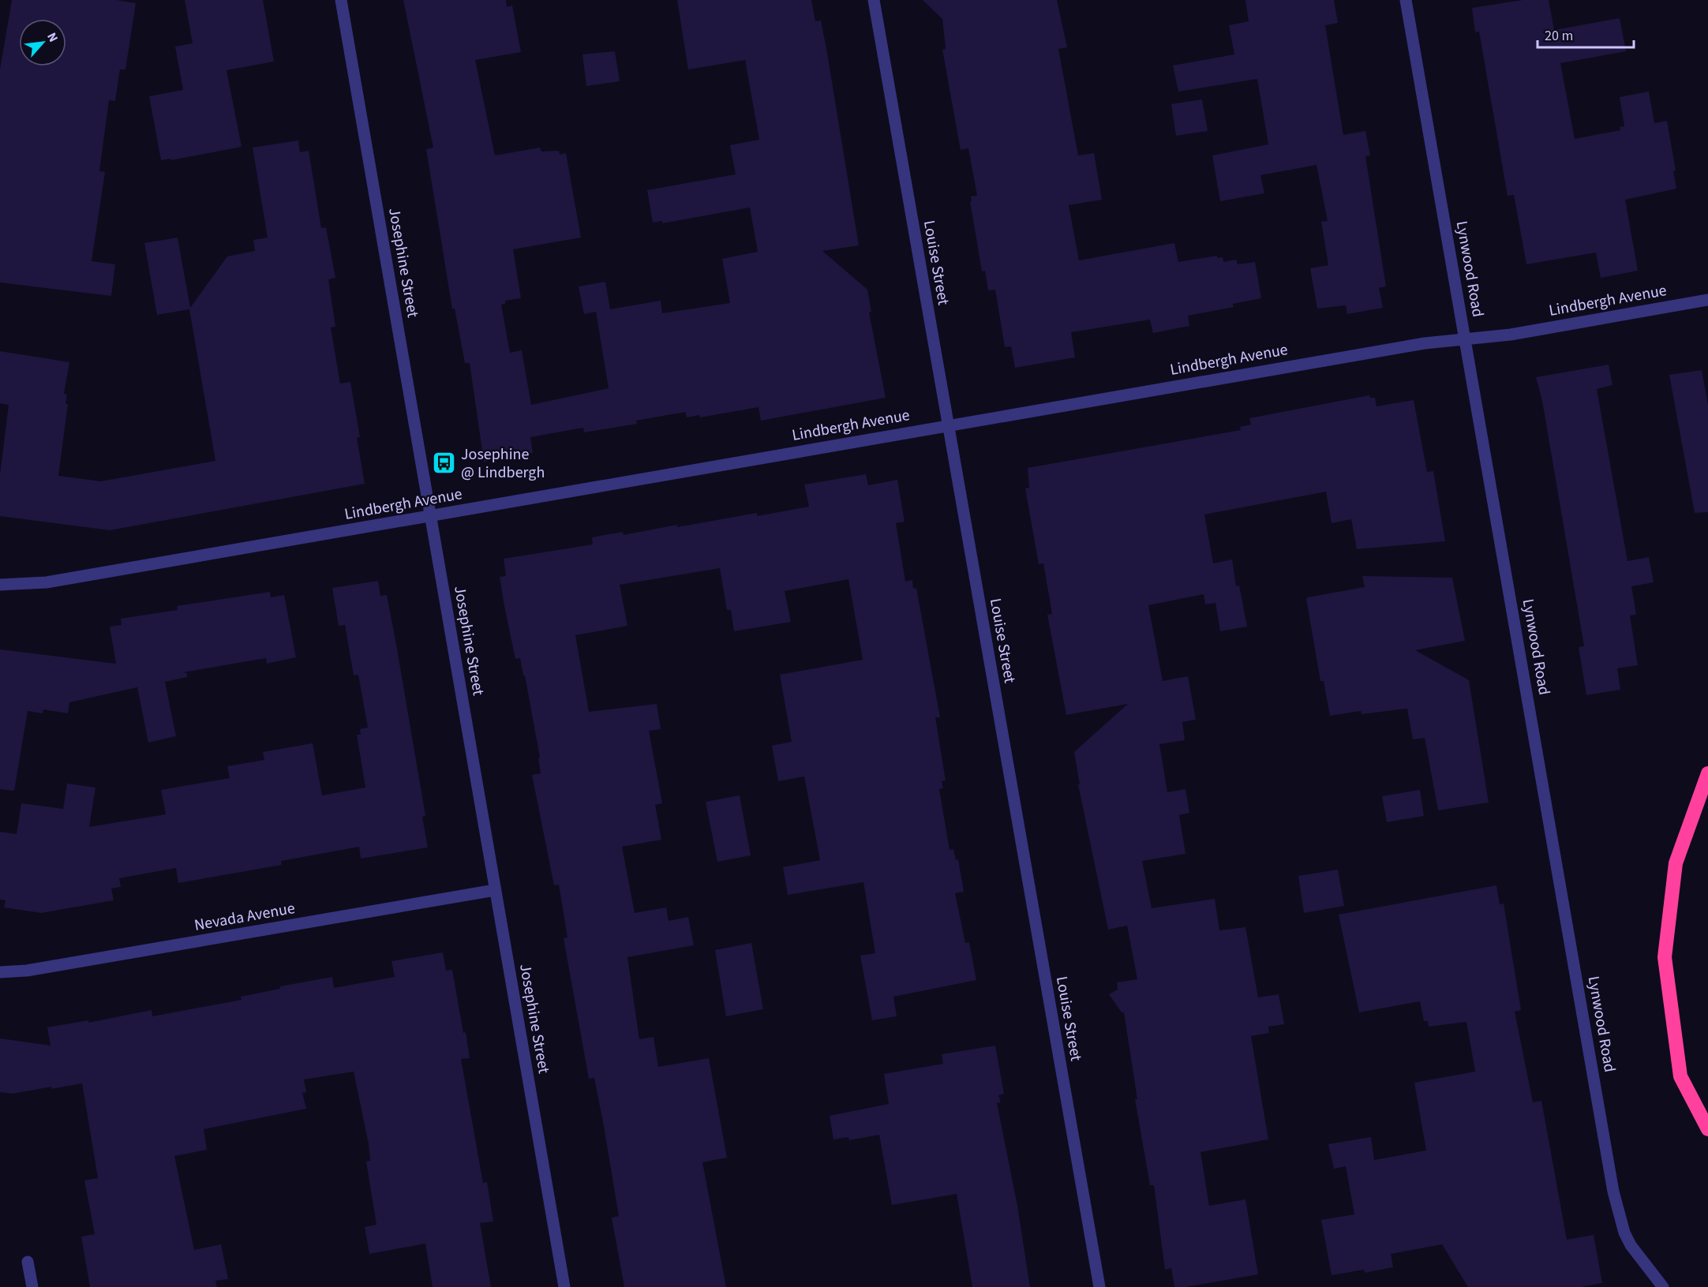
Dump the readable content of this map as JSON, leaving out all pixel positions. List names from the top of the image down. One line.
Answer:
{"streets":{"street":["Josephine Street","Louise Street","Lynwood Road","Lindbergh Avenue","Nevada Avenue"]},"crossings":[["Josephine Street","Lindbergh Avenue"],["Josephine Street","Nevada Avenue"],["Louise Street","Lindbergh Avenue"],["Lynwood Road","Lindbergh Avenue"]],"places":{"bus stop":["Josephine @ Lindbergh"]},"scale_bar":"20 m","north":"top right"}
